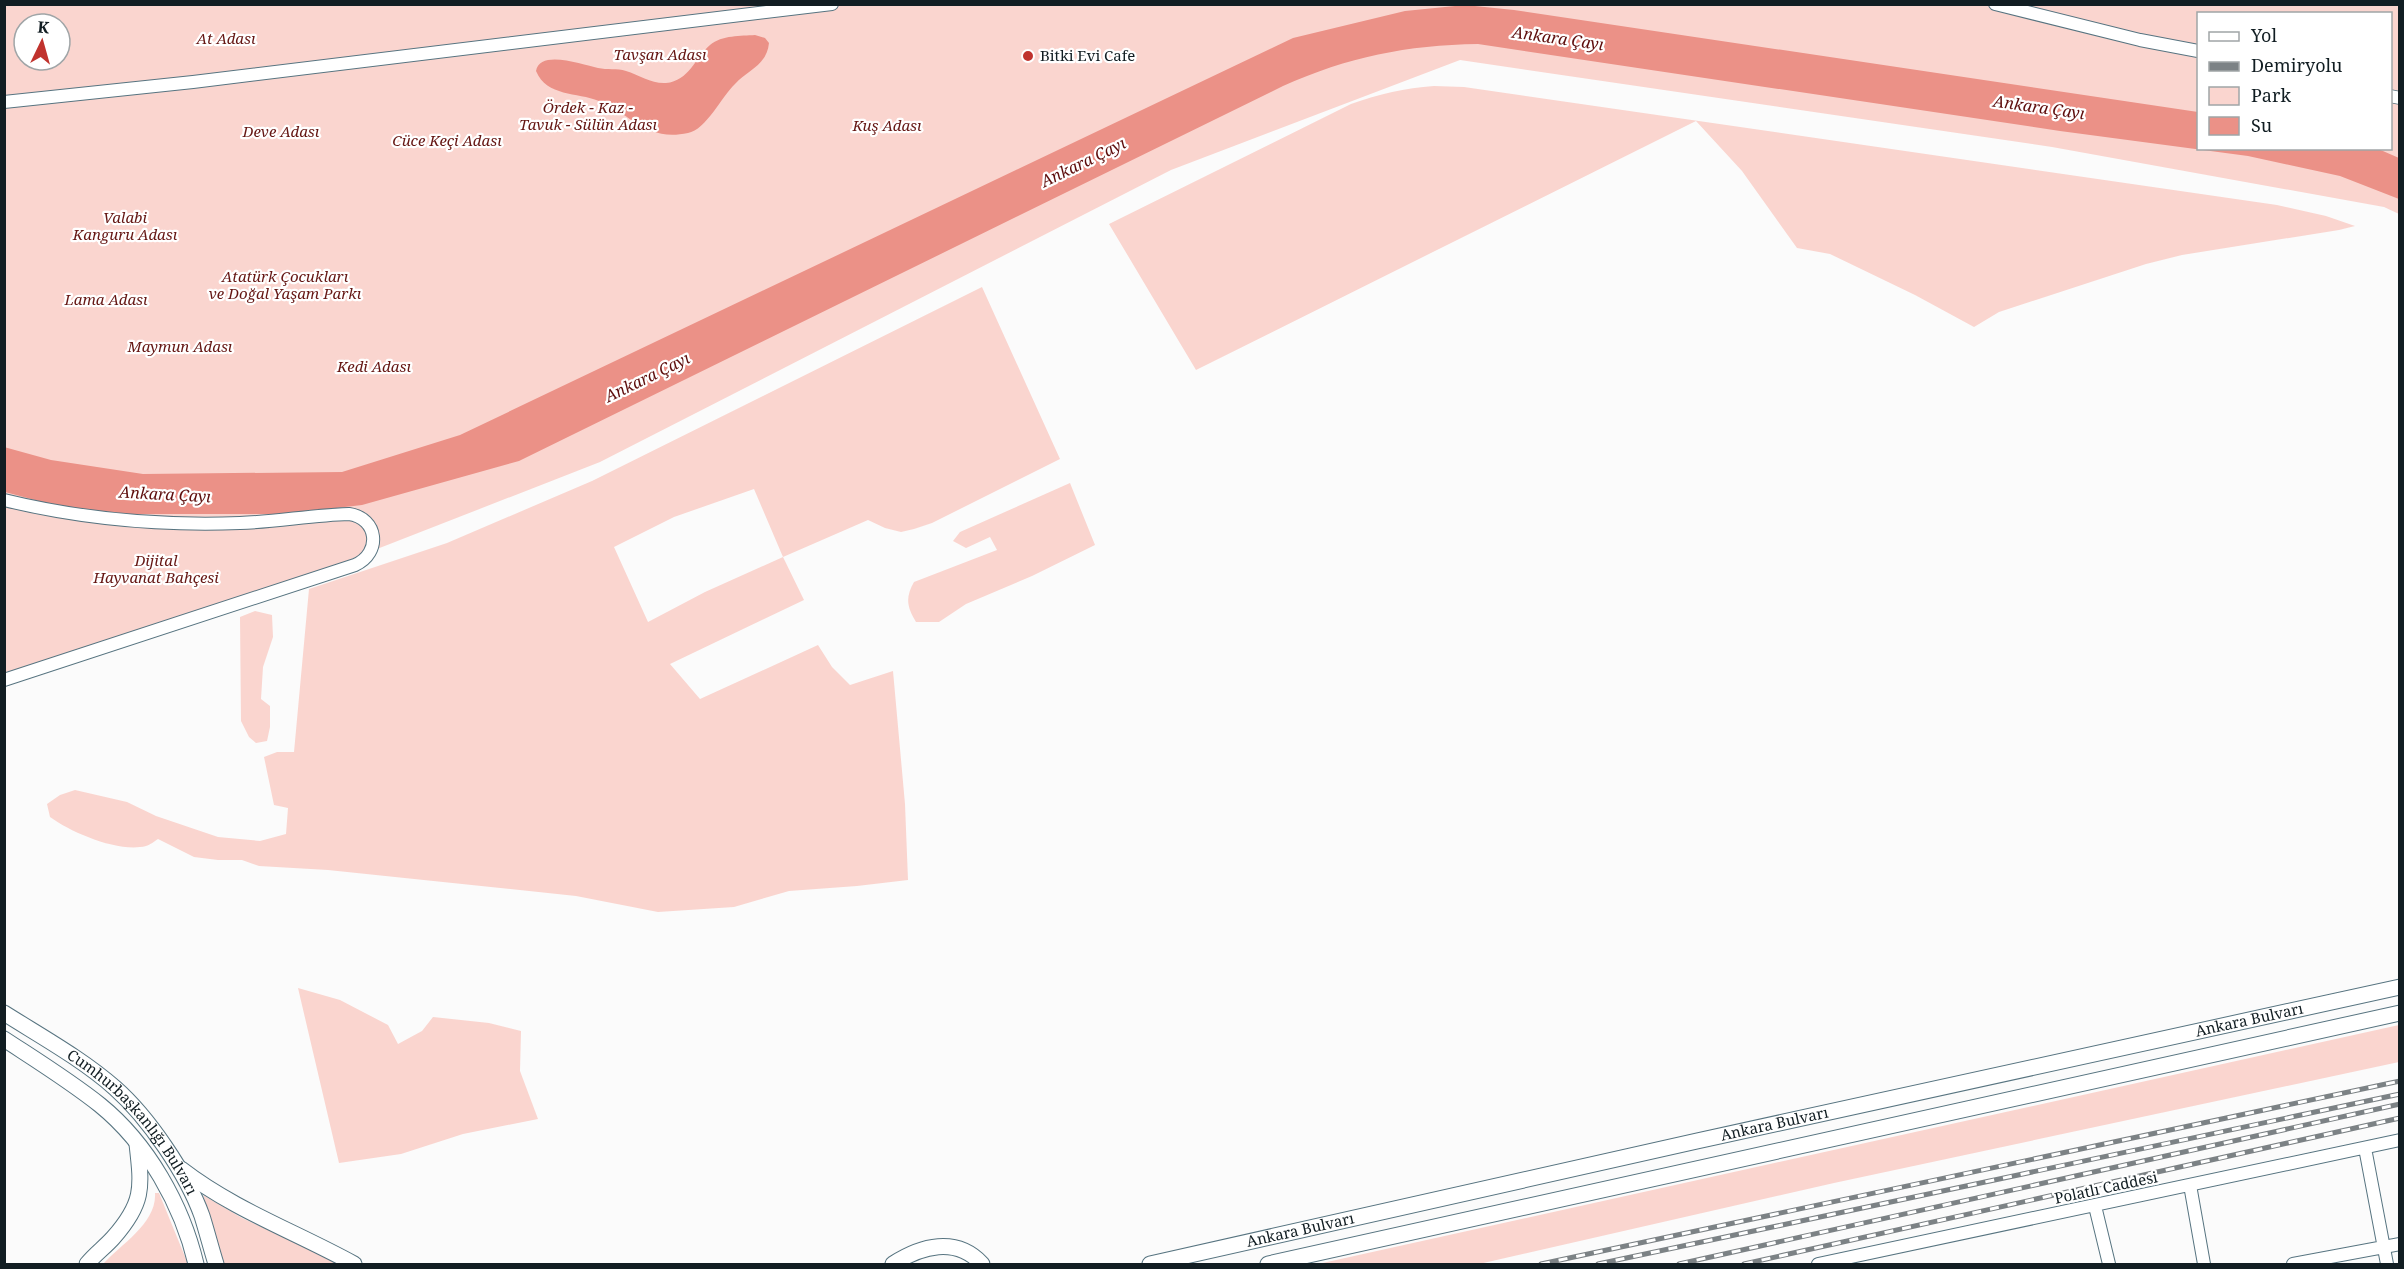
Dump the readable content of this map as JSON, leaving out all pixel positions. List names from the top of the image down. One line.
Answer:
{"streets":{"main road":["Ankara Bulvarı","Cumhurbaşkanlığı Bulvarı"],"street":["Polatlı Caddesi"]},"water":["Ankara Çayı"],"parks":["At Adası","Tavşan Adası","Ördek - Kaz - Tavuk - Sülün Adası","Kuş Adası","Deve Adası","Cüce Keçi Adası","Valabi Kanguru Adası","Atatürk Çocukları ve Doğal Yaşam Parkı","Lama Adası","Maymun Adası","Kedi Adası","Dijital Hayvanat Bahçesi"],"places":["Bitki Evi Cafe"],"legend":["Yol","Demiryolu","Park","Su"],"north":"top"}
